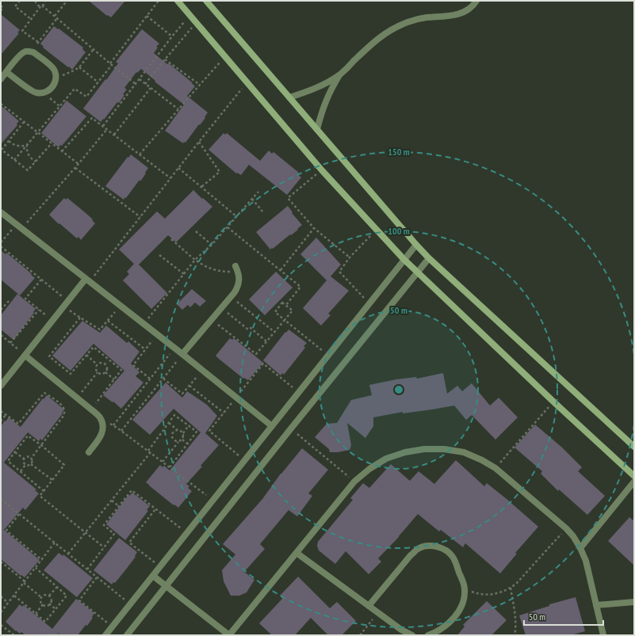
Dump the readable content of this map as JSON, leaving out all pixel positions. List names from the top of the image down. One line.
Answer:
{"scale_bar":"50 m","rings":["150 m","100 m","50 m"]}
